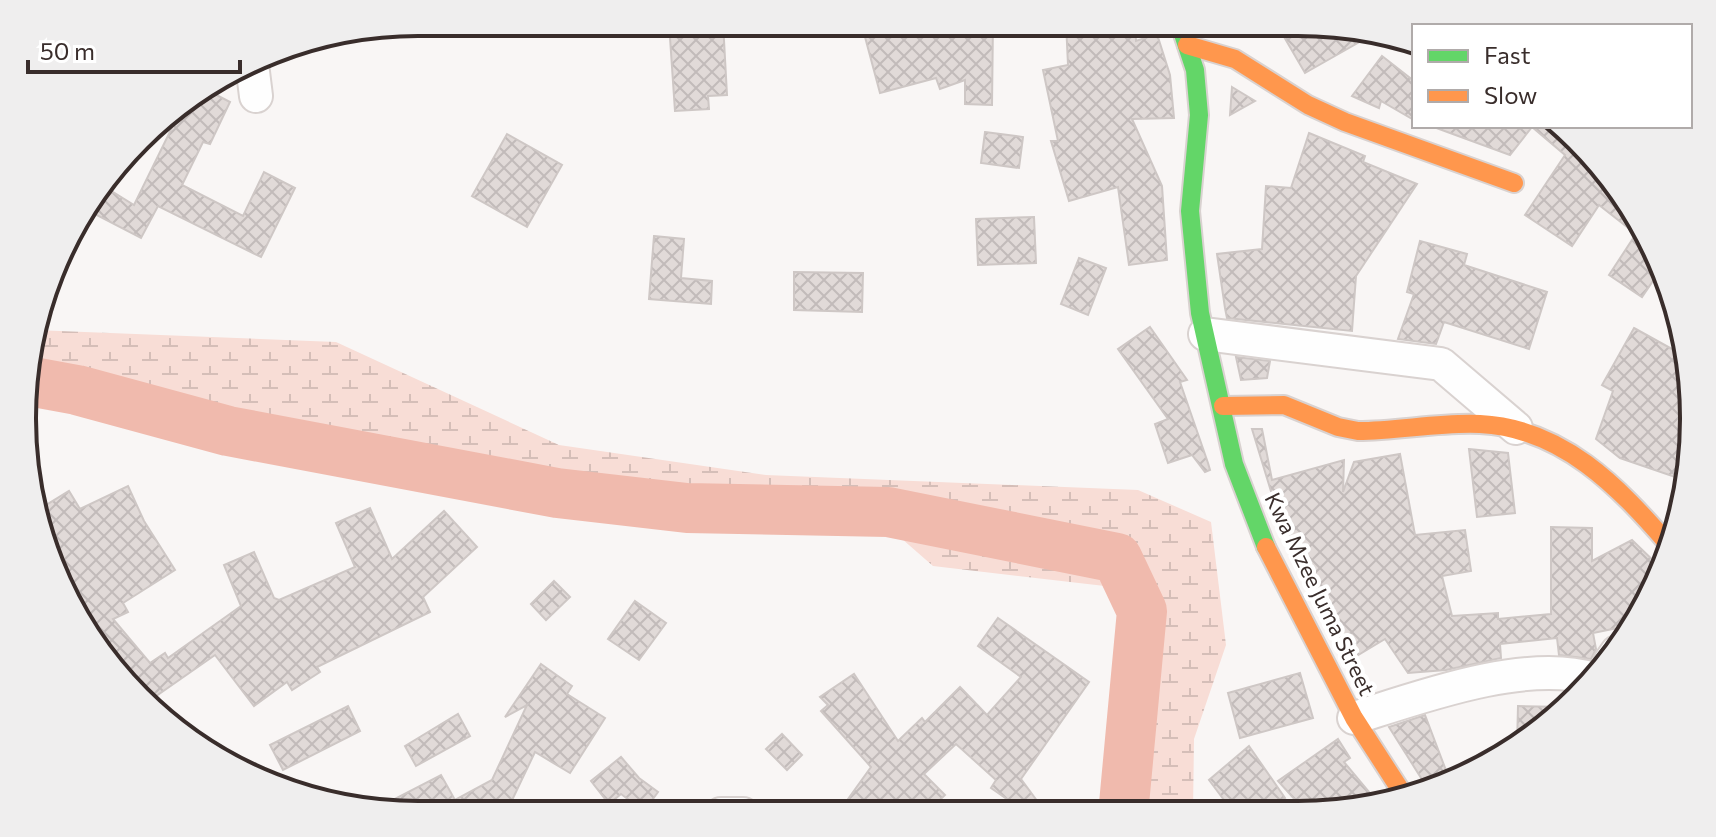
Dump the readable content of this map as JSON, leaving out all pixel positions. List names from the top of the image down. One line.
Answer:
{"streets":{"street":["Kwa Mzee Juma Street"]},"legend":["Fast","Slow"],"scale_bar":"50 m"}
